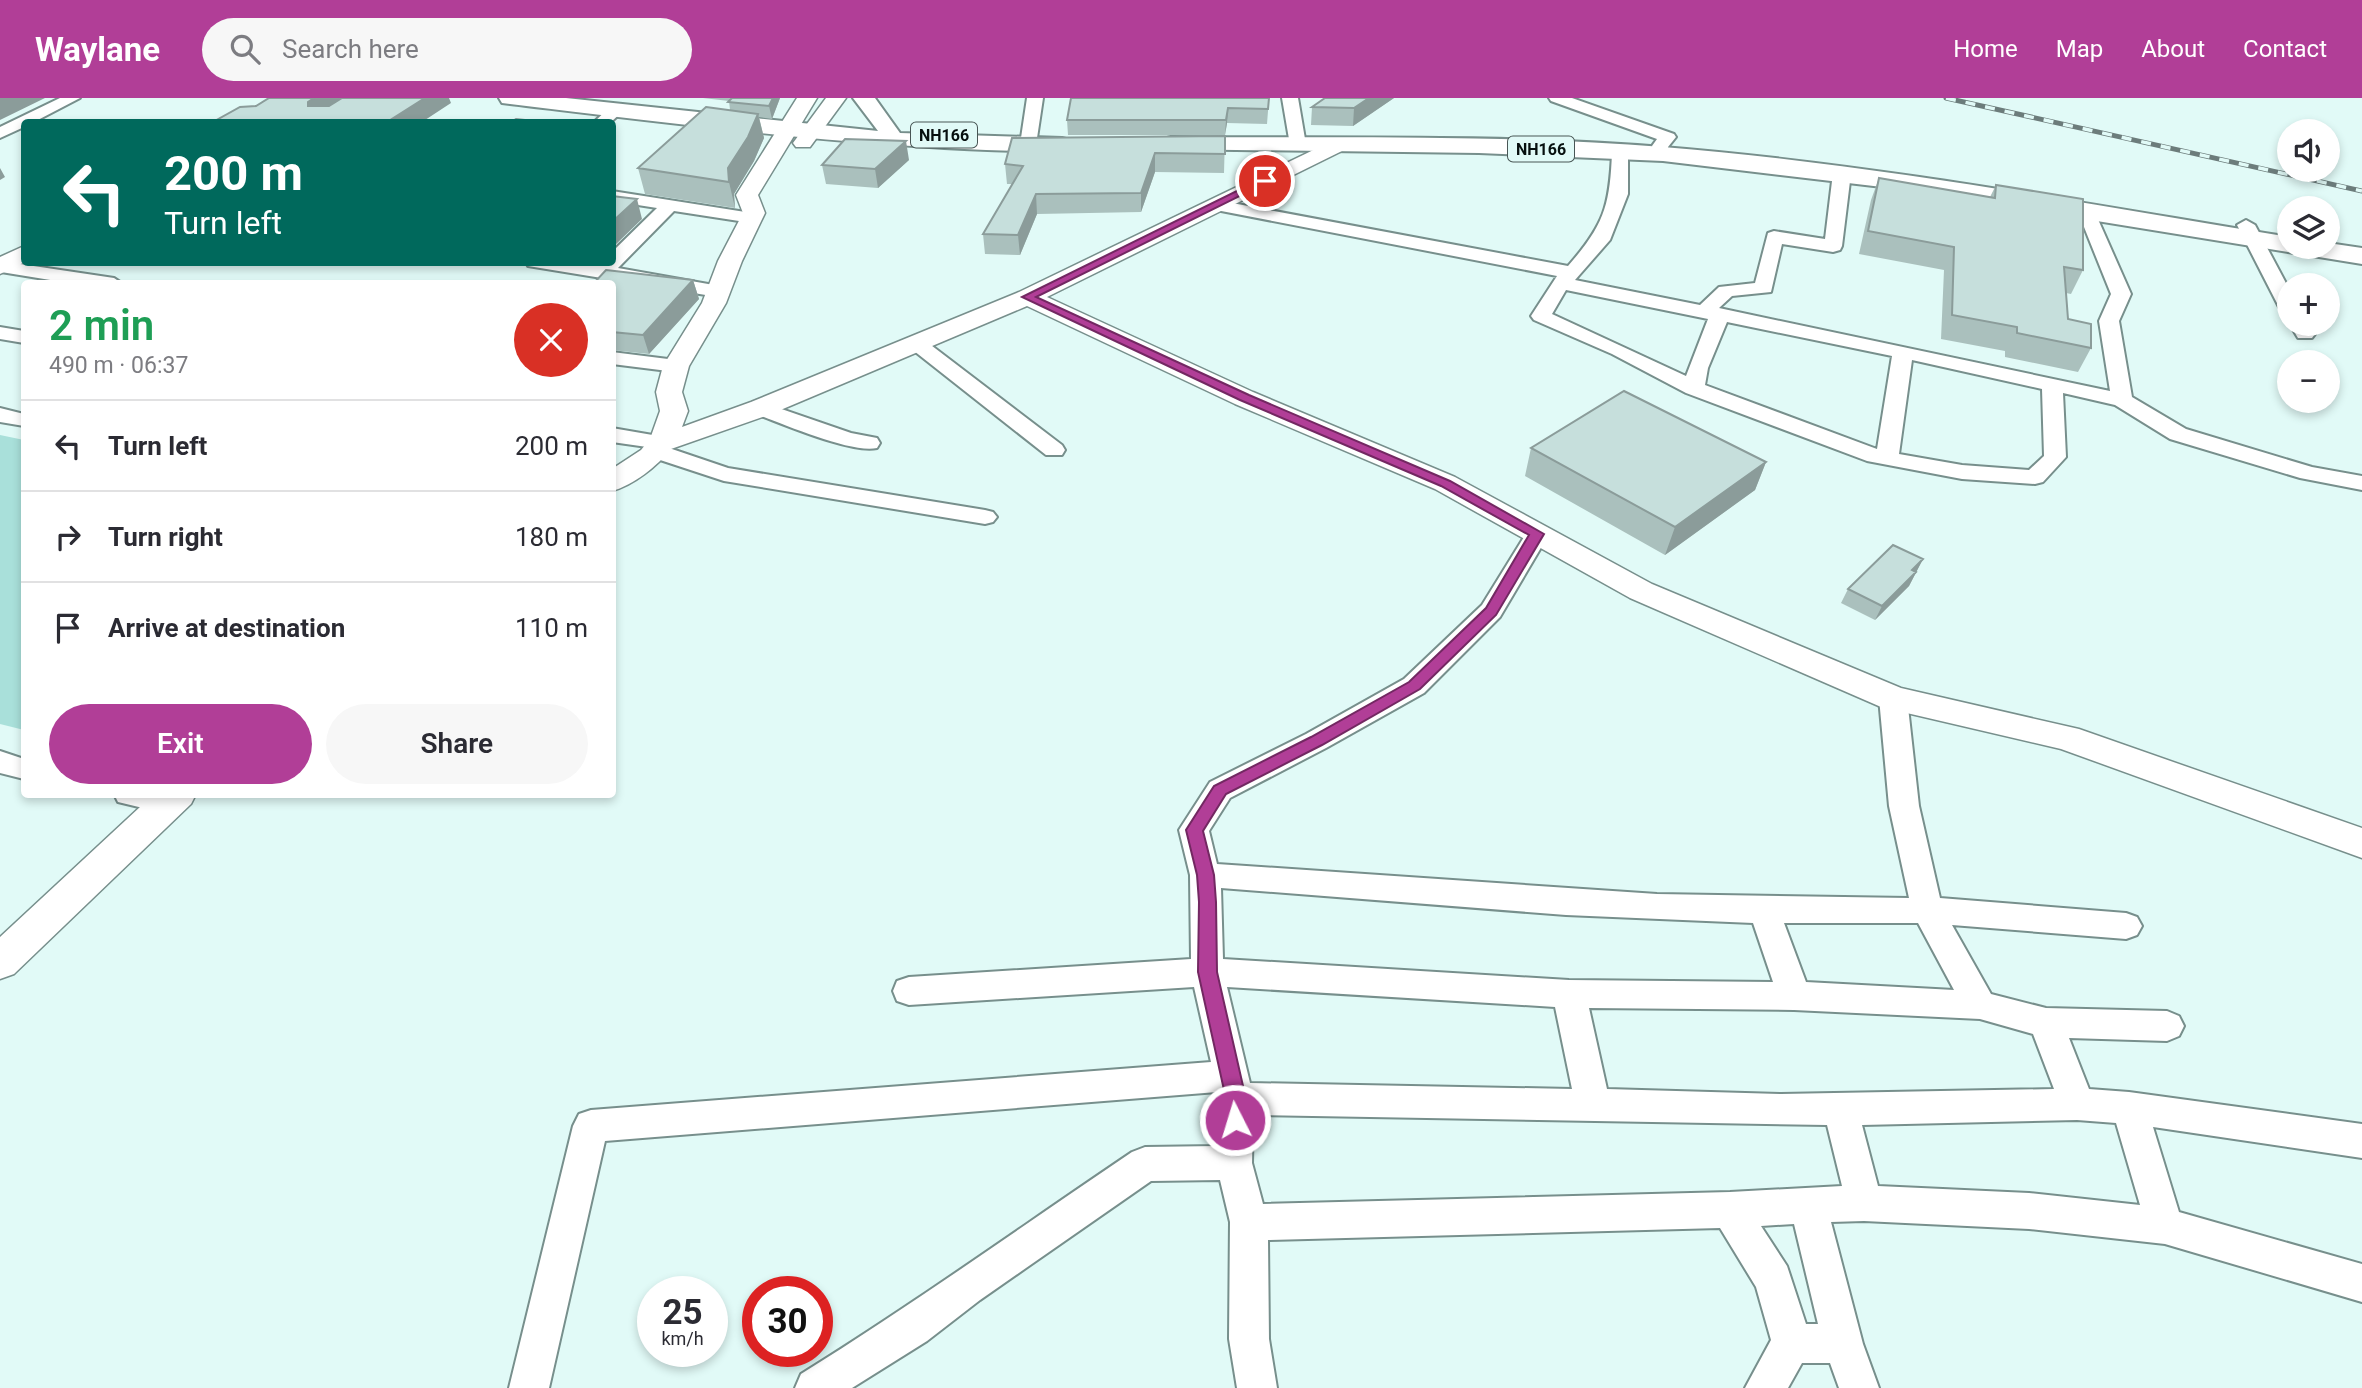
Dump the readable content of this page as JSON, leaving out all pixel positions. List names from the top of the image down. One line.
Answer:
{"streets":{"highway":["NH166"]},"page":{"header":"Waylane","search":"Search here","nav":["Home","Map","About","Contact"],"map_buttons":["+","−"],"turn":["200 m","Turn left"],"heading":["2 min","490 m · 06:37"],"list":[{"name":"Turn left","value":"200 m"},{"name":"Turn right","value":"180 m"},{"name":"Arrive at destination","value":"110 m"}],"buttons":["Exit","Share"],"speed":"25 km/h","limit":"30"}}
